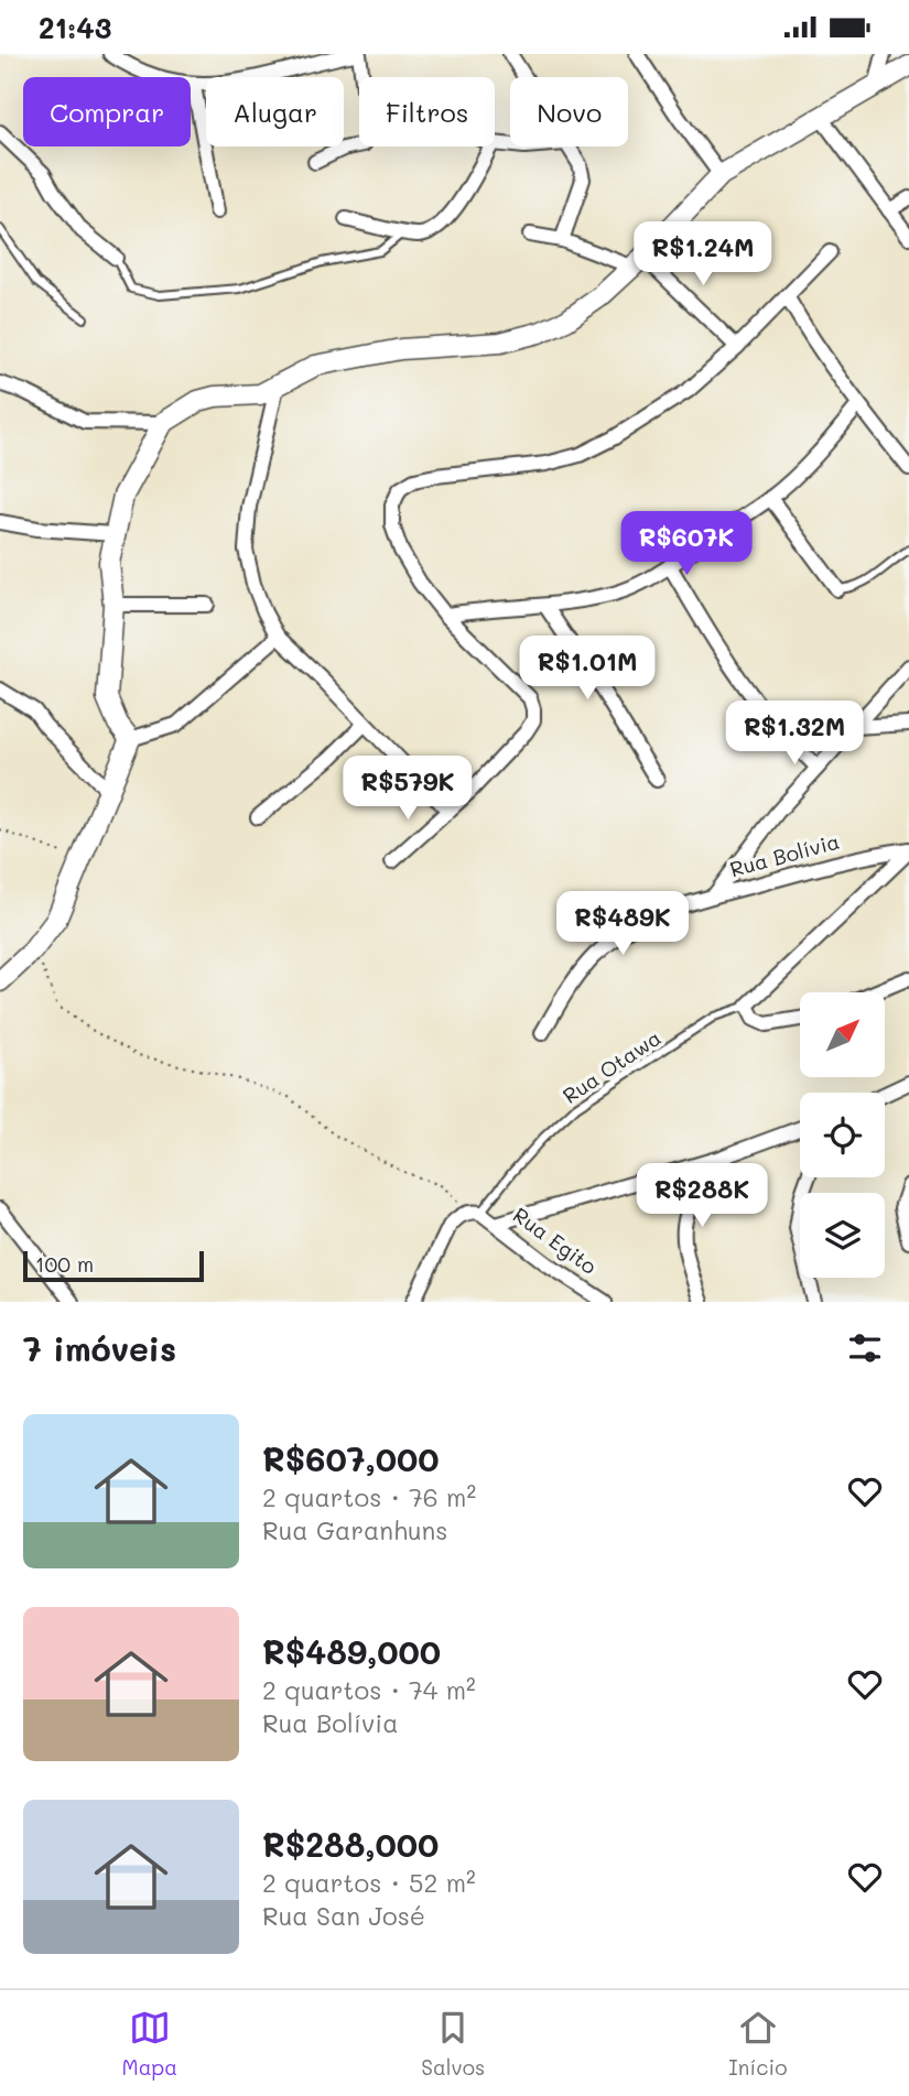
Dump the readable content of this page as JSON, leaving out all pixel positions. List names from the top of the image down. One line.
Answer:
{"streets":{"street":["Rua Bolívia","Rua Egito"],"lane":["Rua Otawa"]},"crossings":[["Rua Otawa","Rua Egito"]],"scale_bar":"100 m","north":"top right","page":{"status":"21:43","chip":["Comprar","Alugar","Filtros","Novo"],"price":["R$1.24M","R$607K","R$1.01M","R$1.32M","R$579K","R$489K","R$288K"],"scale":"100 m","heading":"7 imóveis","list":[{"name":"R$607,000","note":"2 quartos · 76 m² · Rua Garanhuns"},{"name":"R$489,000","note":"2 quartos · 74 m² · Rua Bolívia"},{"name":"R$288,000","note":"2 quartos · 52 m² · Rua San José"}],"tabs":["Mapa","Salvos","Início"]}}
